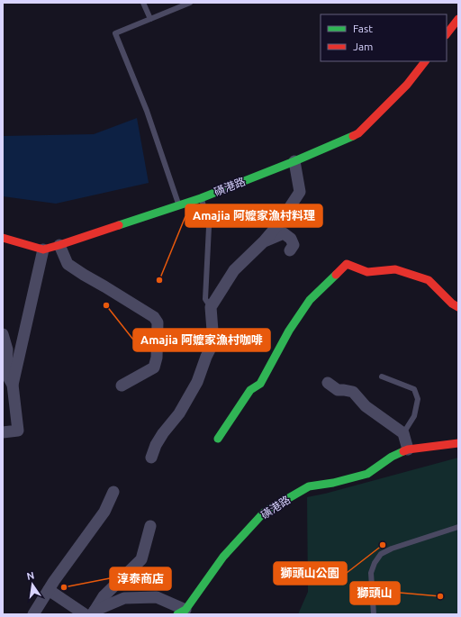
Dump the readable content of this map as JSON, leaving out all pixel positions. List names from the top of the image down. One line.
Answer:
{"streets":{"street":["磺港路"]},"places":["Amajia 阿嬤家漁村料理","Amajia 阿嬤家漁村咖啡","獅頭山公園","淳泰商店","獅頭山"],"legend":["Fast","Jam"],"north":"top"}
